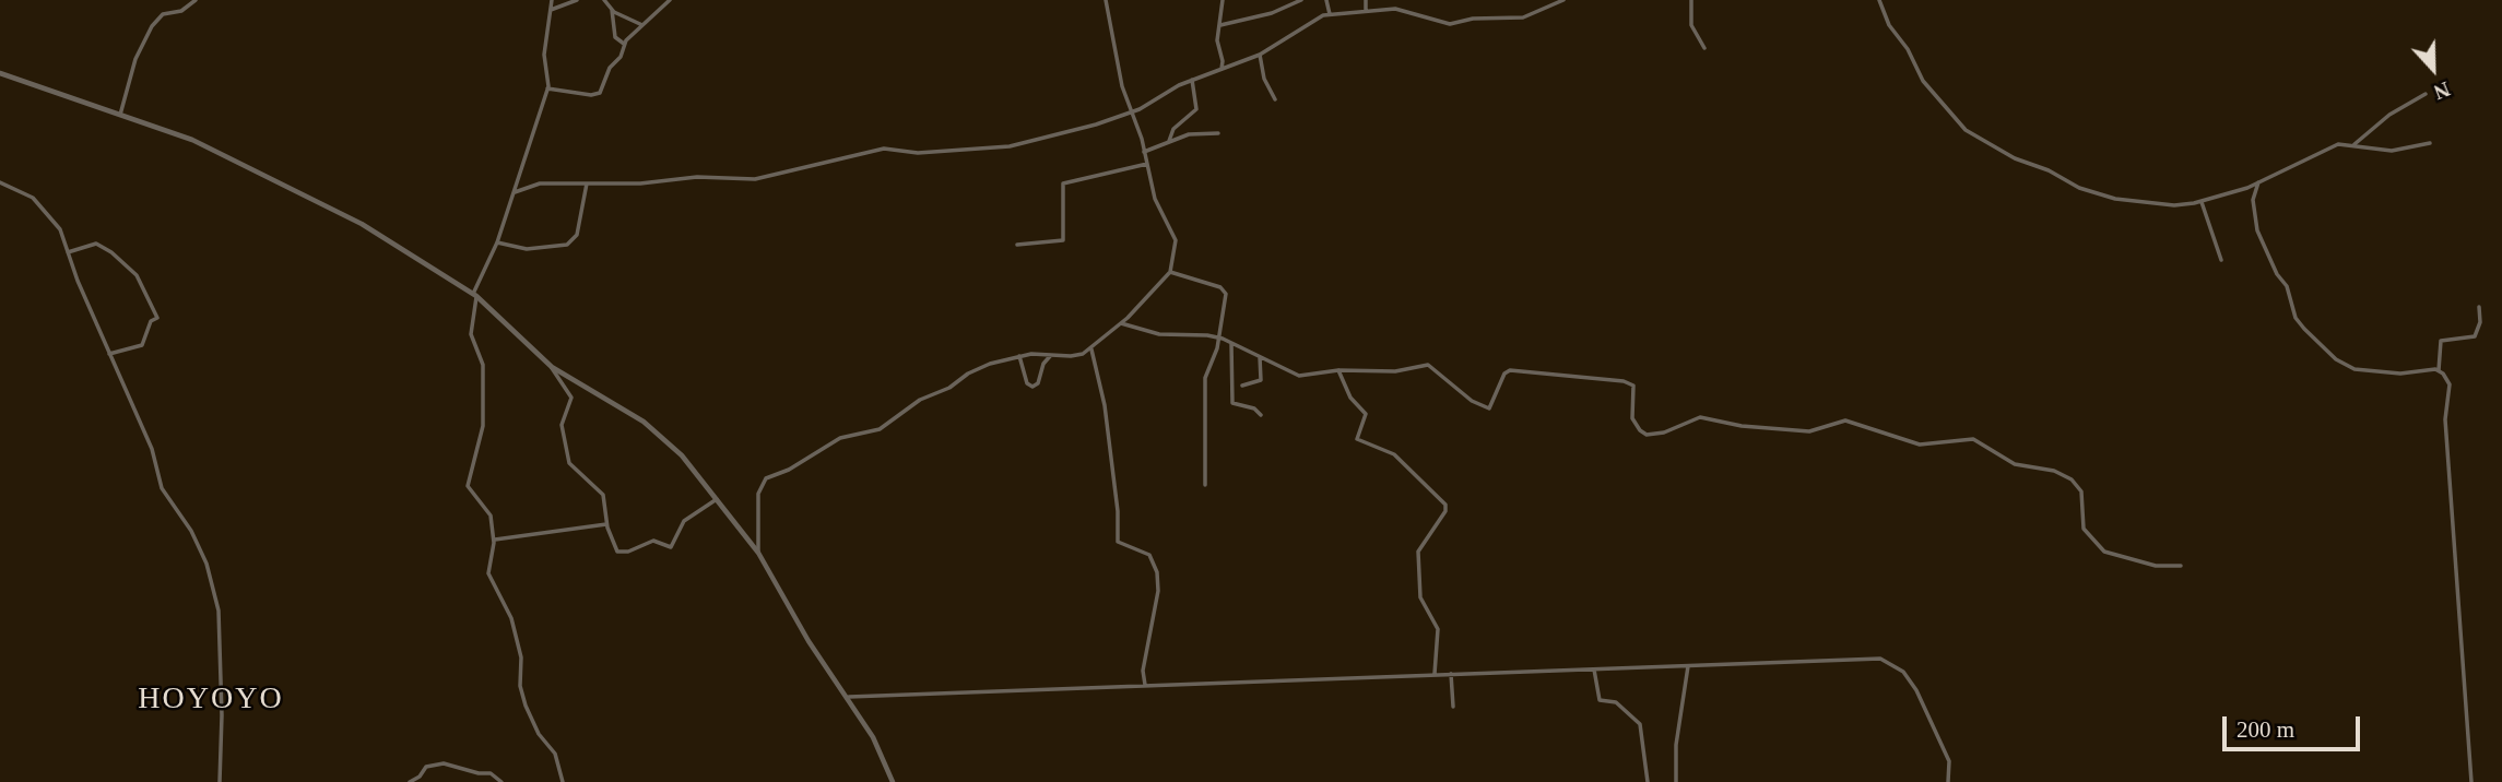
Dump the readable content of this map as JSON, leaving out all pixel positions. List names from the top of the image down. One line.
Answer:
{"districts":["HOYOYO"],"scale_bar":"200 m","north":"bottom"}
